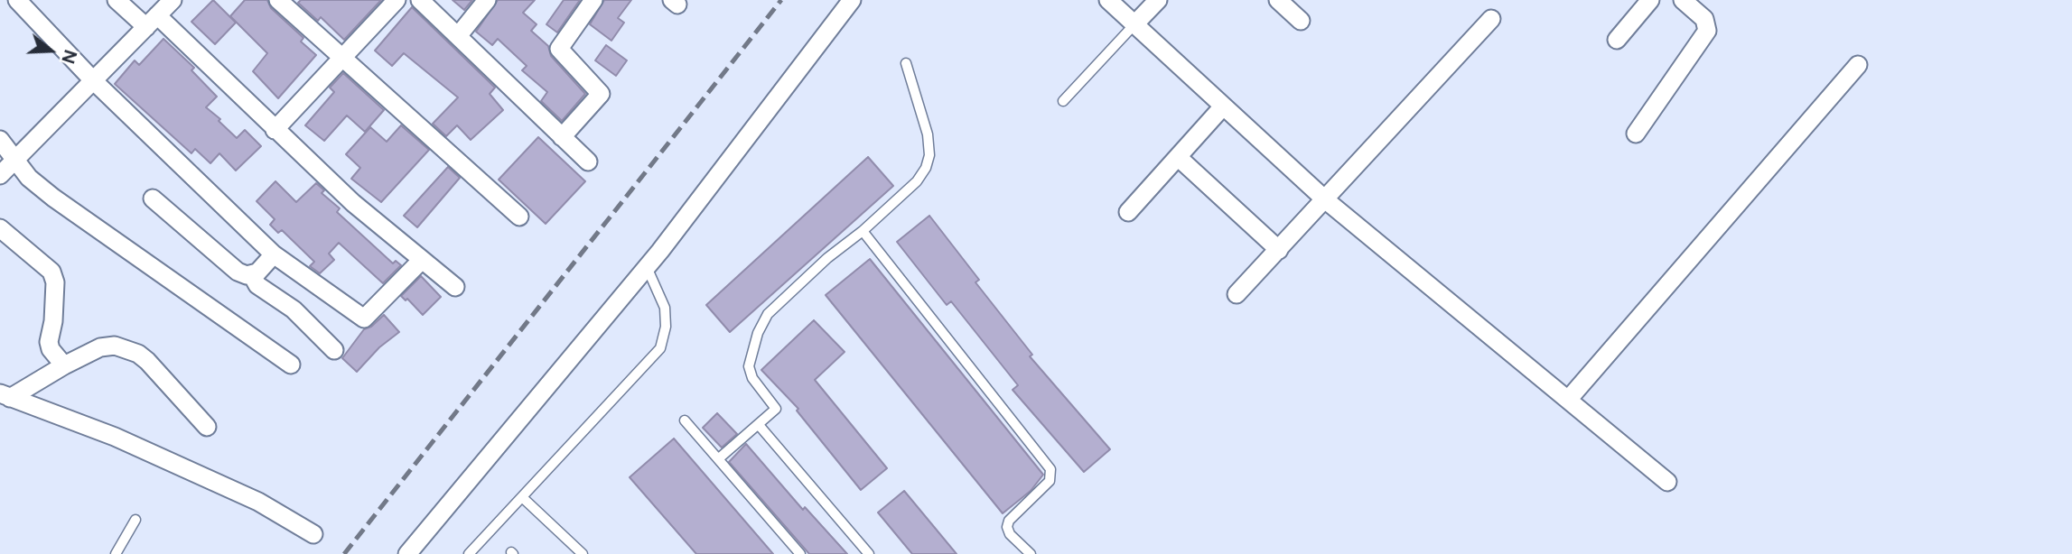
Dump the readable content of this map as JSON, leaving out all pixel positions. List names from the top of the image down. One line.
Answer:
{"north":"right"}
